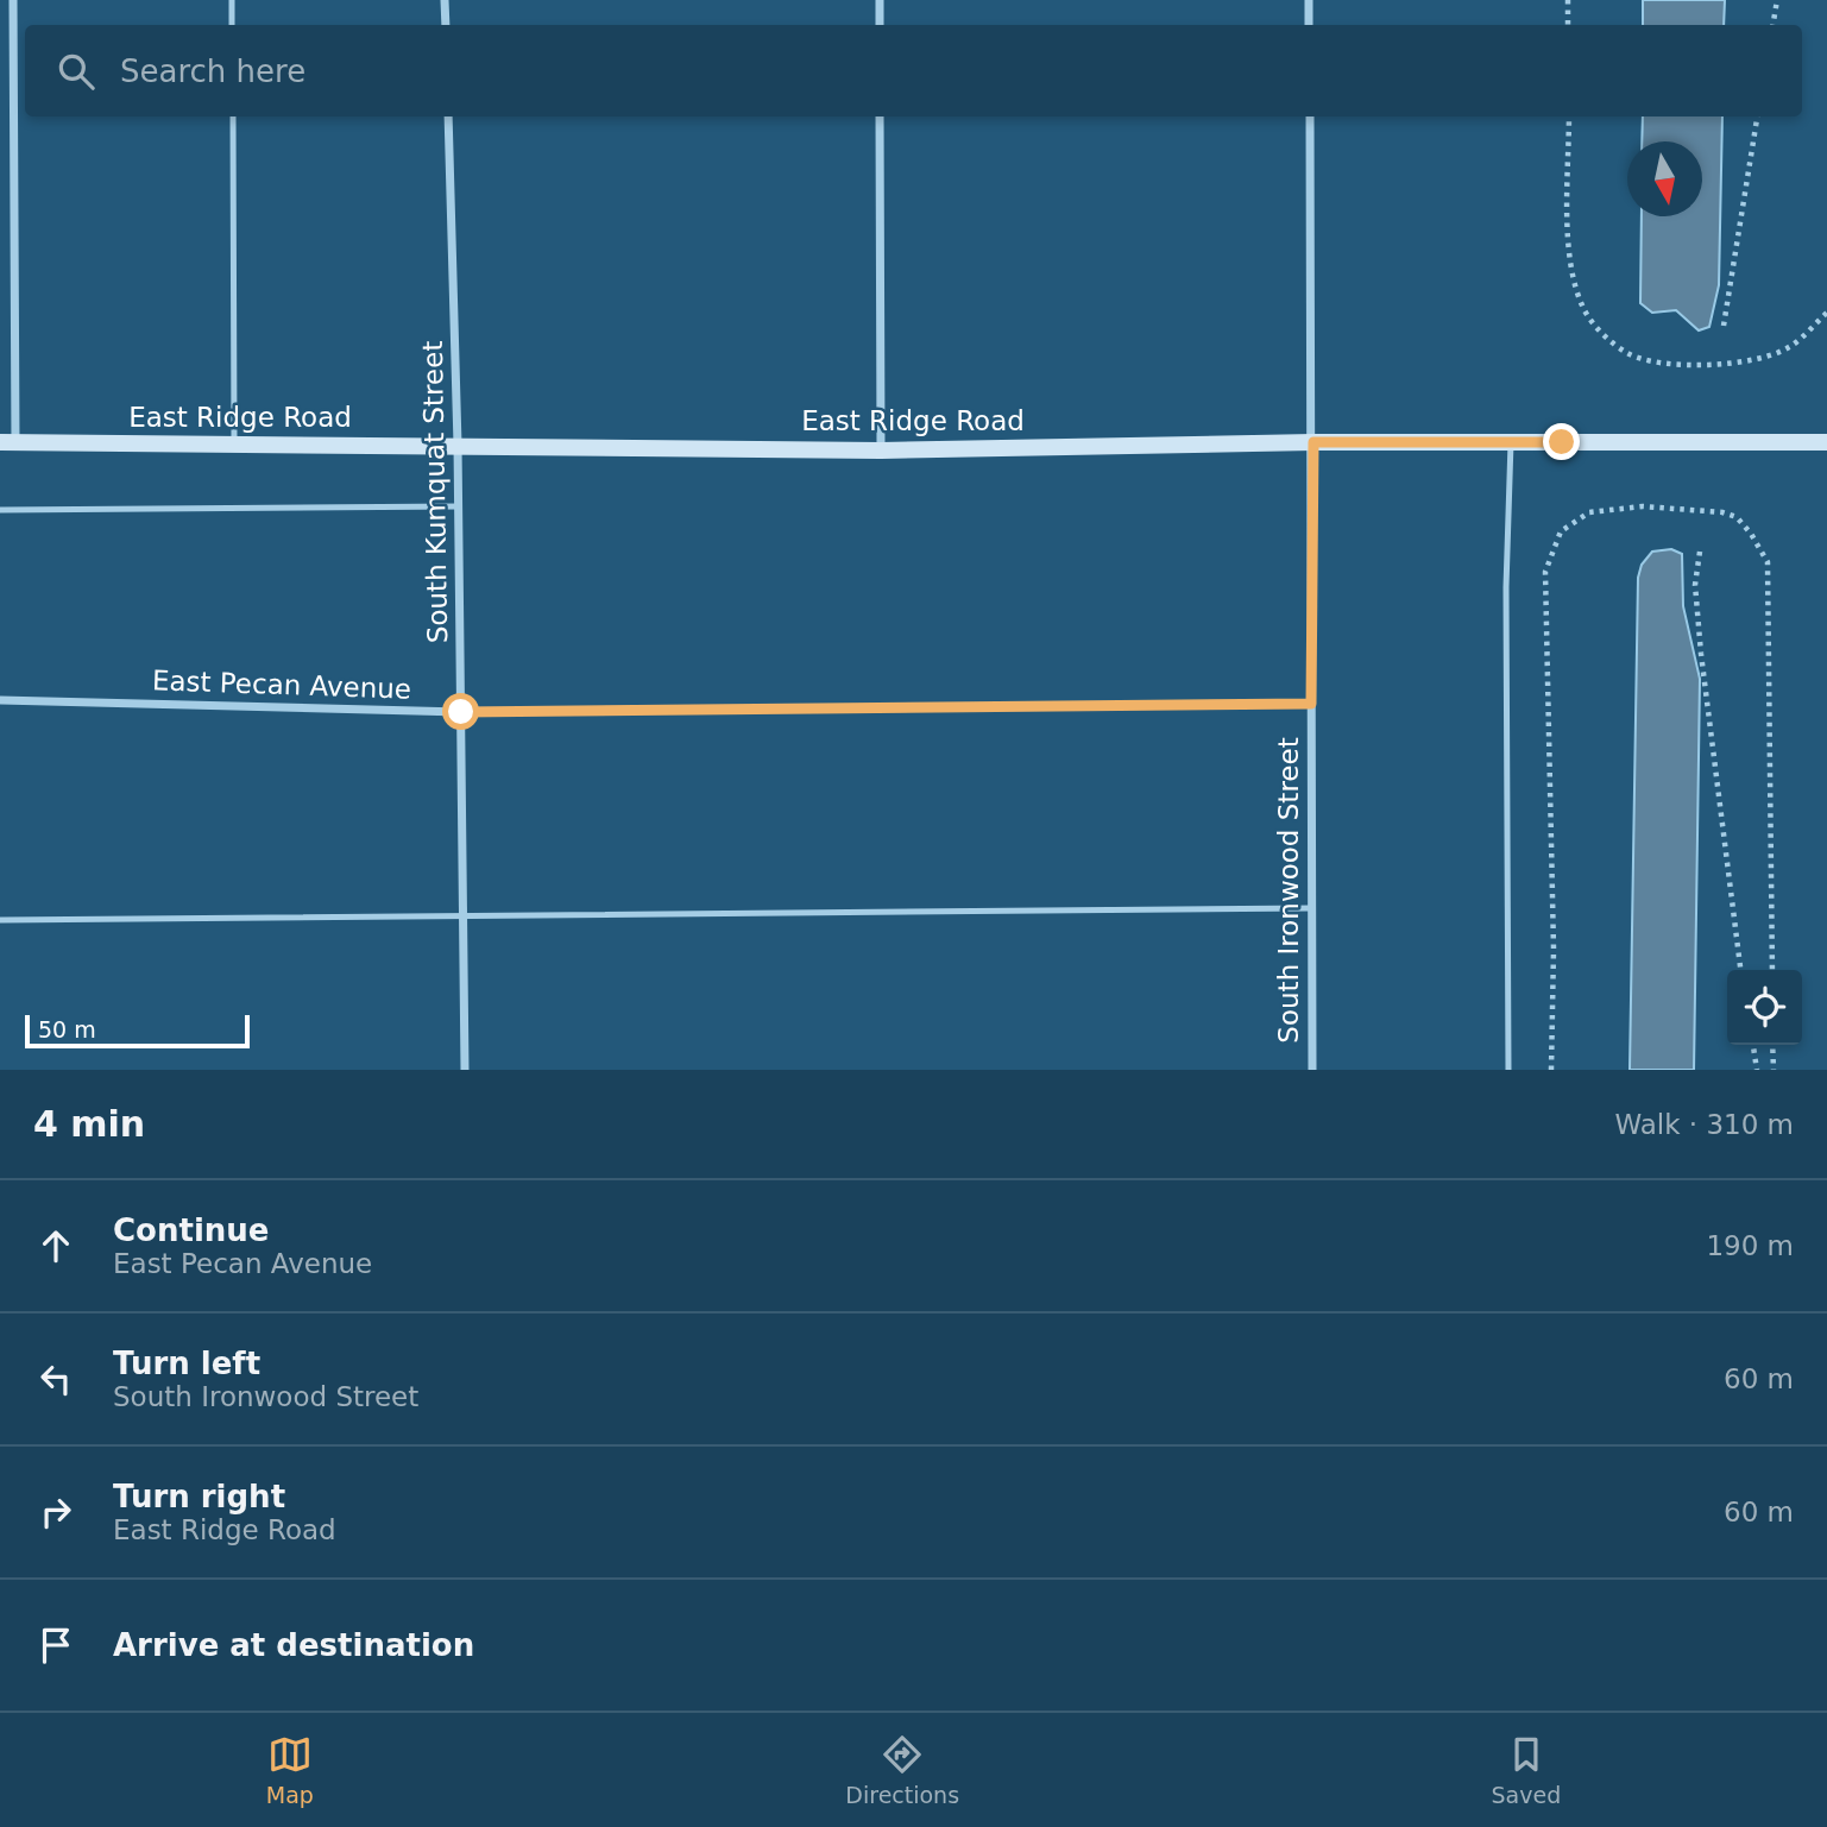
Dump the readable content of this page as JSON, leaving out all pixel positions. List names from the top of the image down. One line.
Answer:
{"streets":{"main road":["East Ridge Road"],"street":["South Kumquat Street","East Pecan Avenue","South Ironwood Street"]},"crossings":[["East Ridge Road","South Kumquat Street"],["East Ridge Road","South Ironwood Street"],["South Kumquat Street","East Pecan Avenue"],["East Pecan Avenue","South Ironwood Street"]],"scale_bar":"50 m","north":"bottom","page":{"search":"Search here","scale":"50 m","heading":["4 min","Walk · 310 m"],"list":[["Continue","East Pecan Avenue","190 m"],["Turn left","South Ironwood Street","60 m"],["Turn right","East Ridge Road","60 m"],"Arrive at destination"],"nav":["Map","Directions","Saved"]}}
